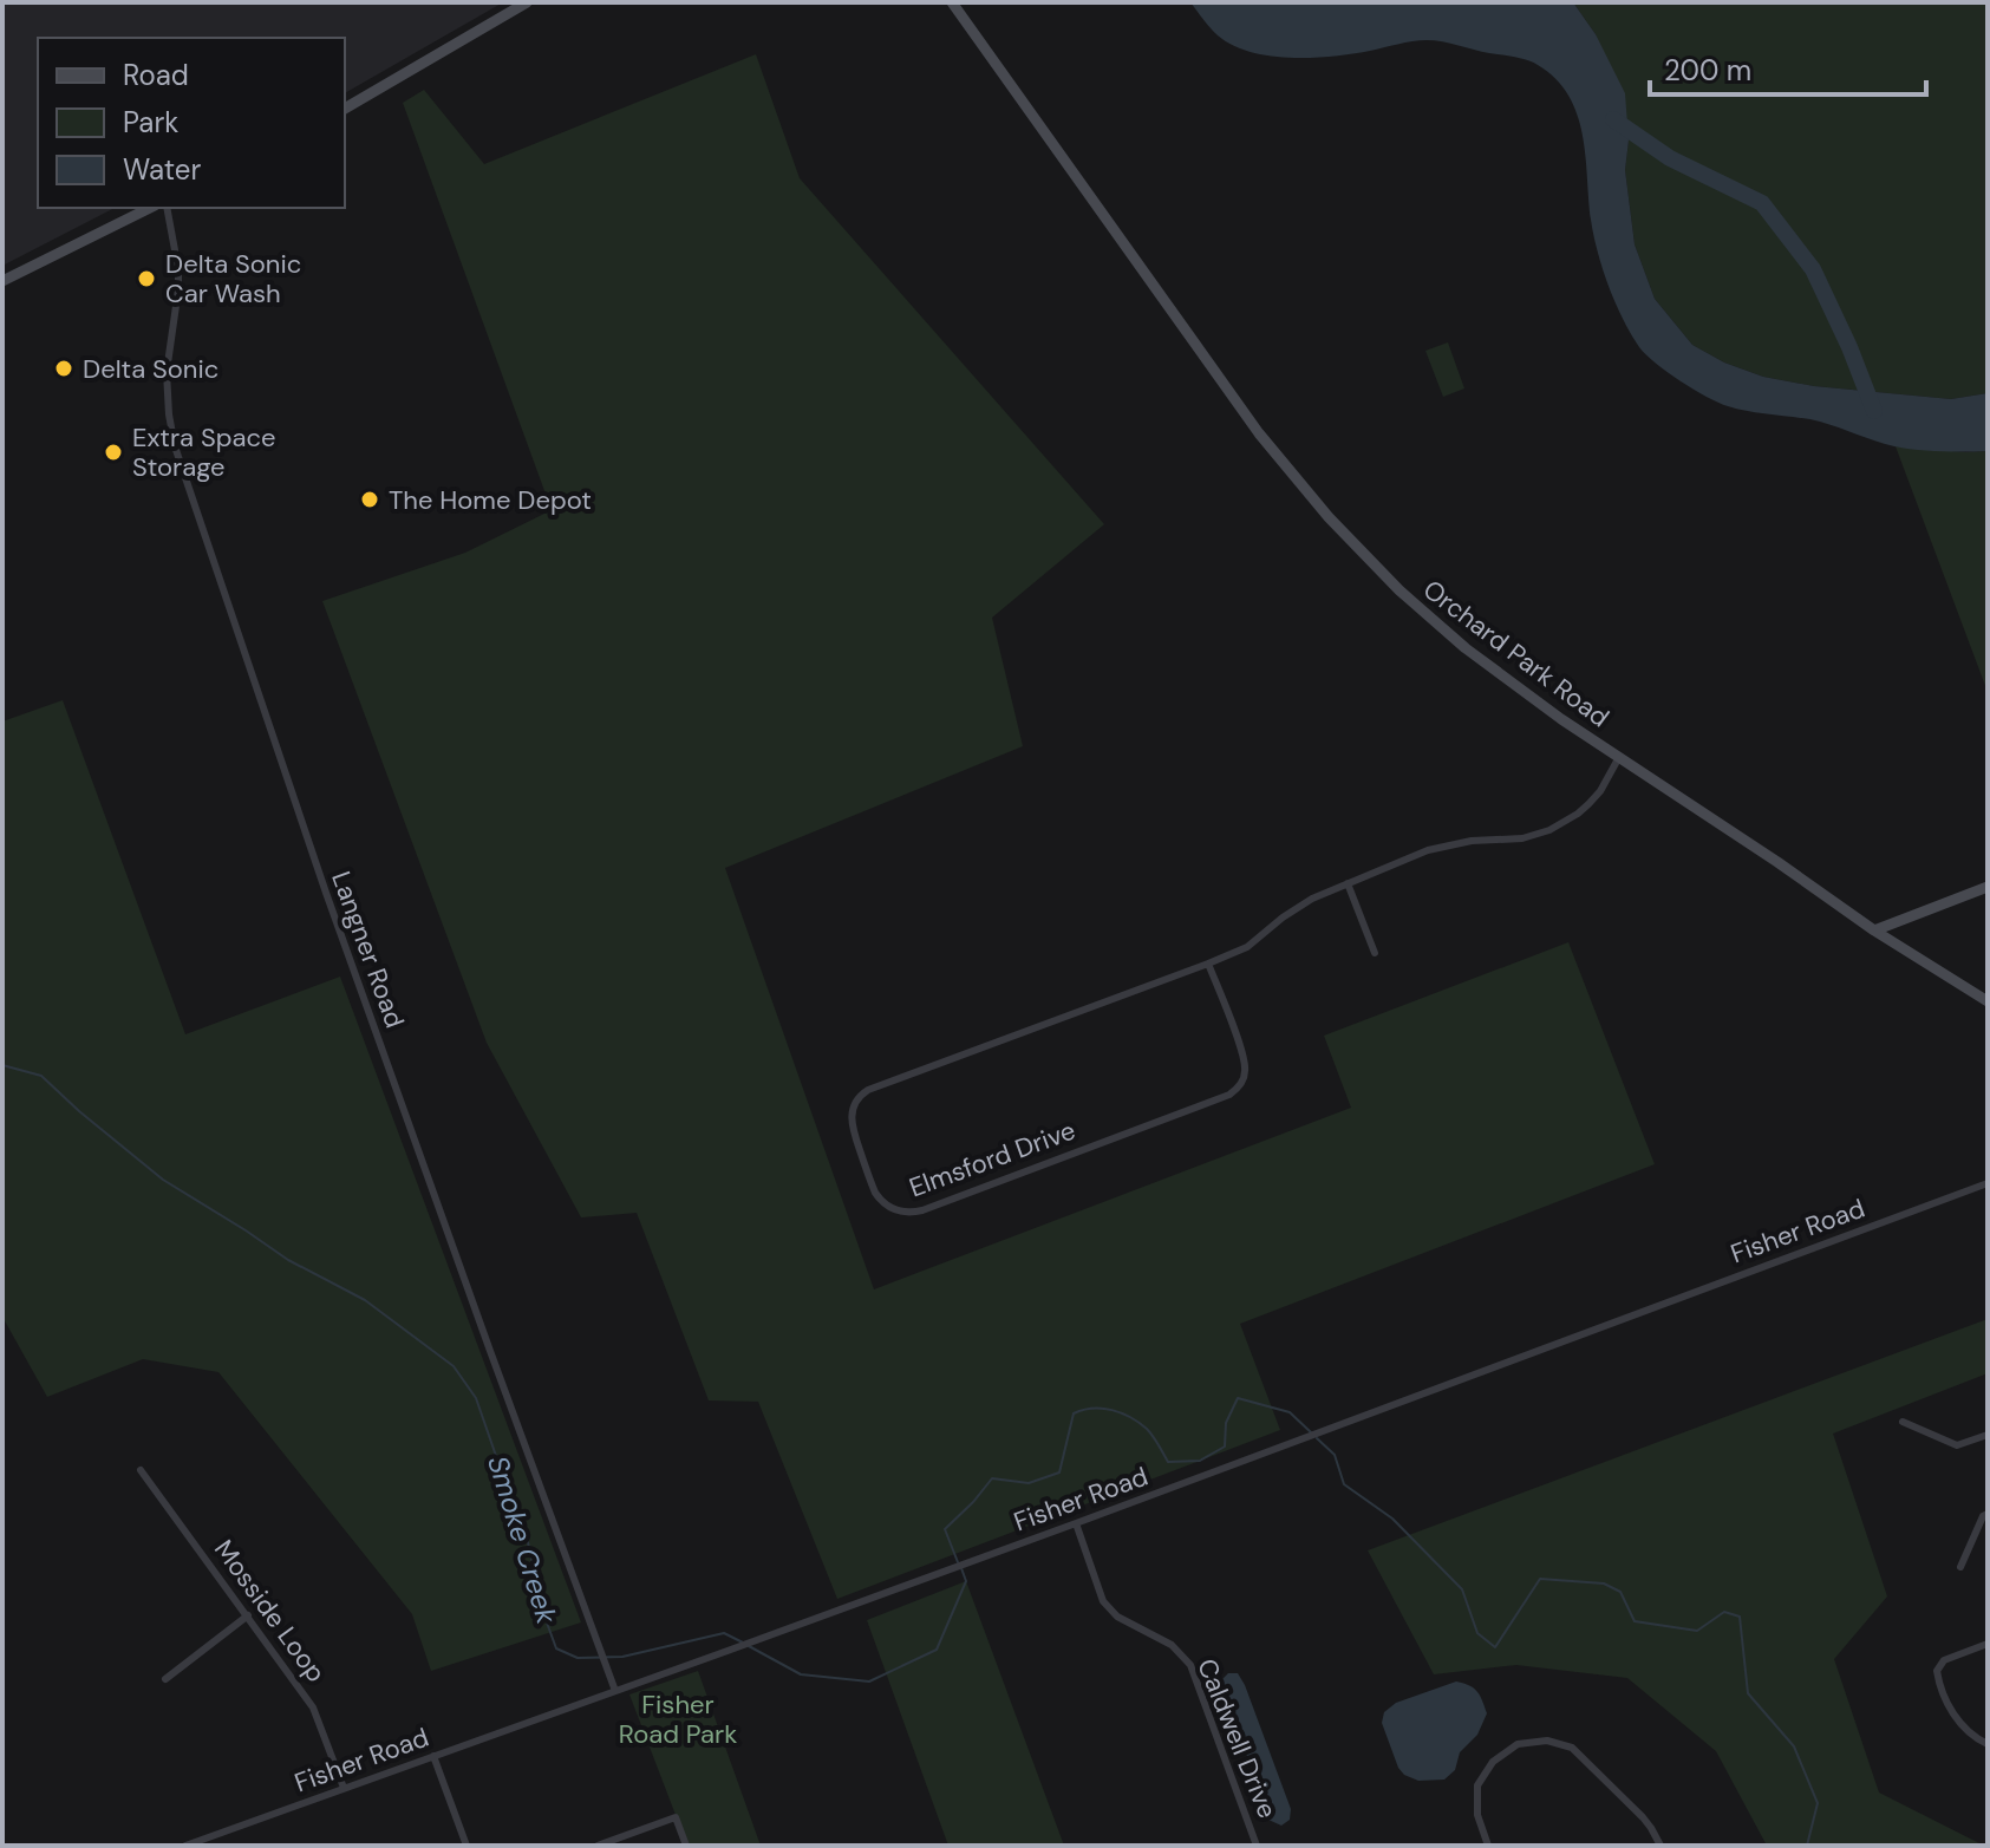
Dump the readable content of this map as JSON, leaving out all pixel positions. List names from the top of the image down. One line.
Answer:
{"streets":{"main road":["Orchard Park Road"],"street":["Langner Road","Elmsford Drive","Fisher Road","Mosside Loop","Caldwell Drive"]},"crossings":[["Orchard Park Road","Elmsford Drive"],["Langner Road","Fisher Road"],["Fisher Road","Mosside Loop"],["Fisher Road","Caldwell Drive"]],"water":["Smoke Creek"],"parks":["Fisher Road Park"],"places":["Delta Sonic Car Wash","Delta Sonic","Extra Space Storage","The Home Depot"],"legend":["Road","Park","Water"],"scale_bar":"200 m"}
